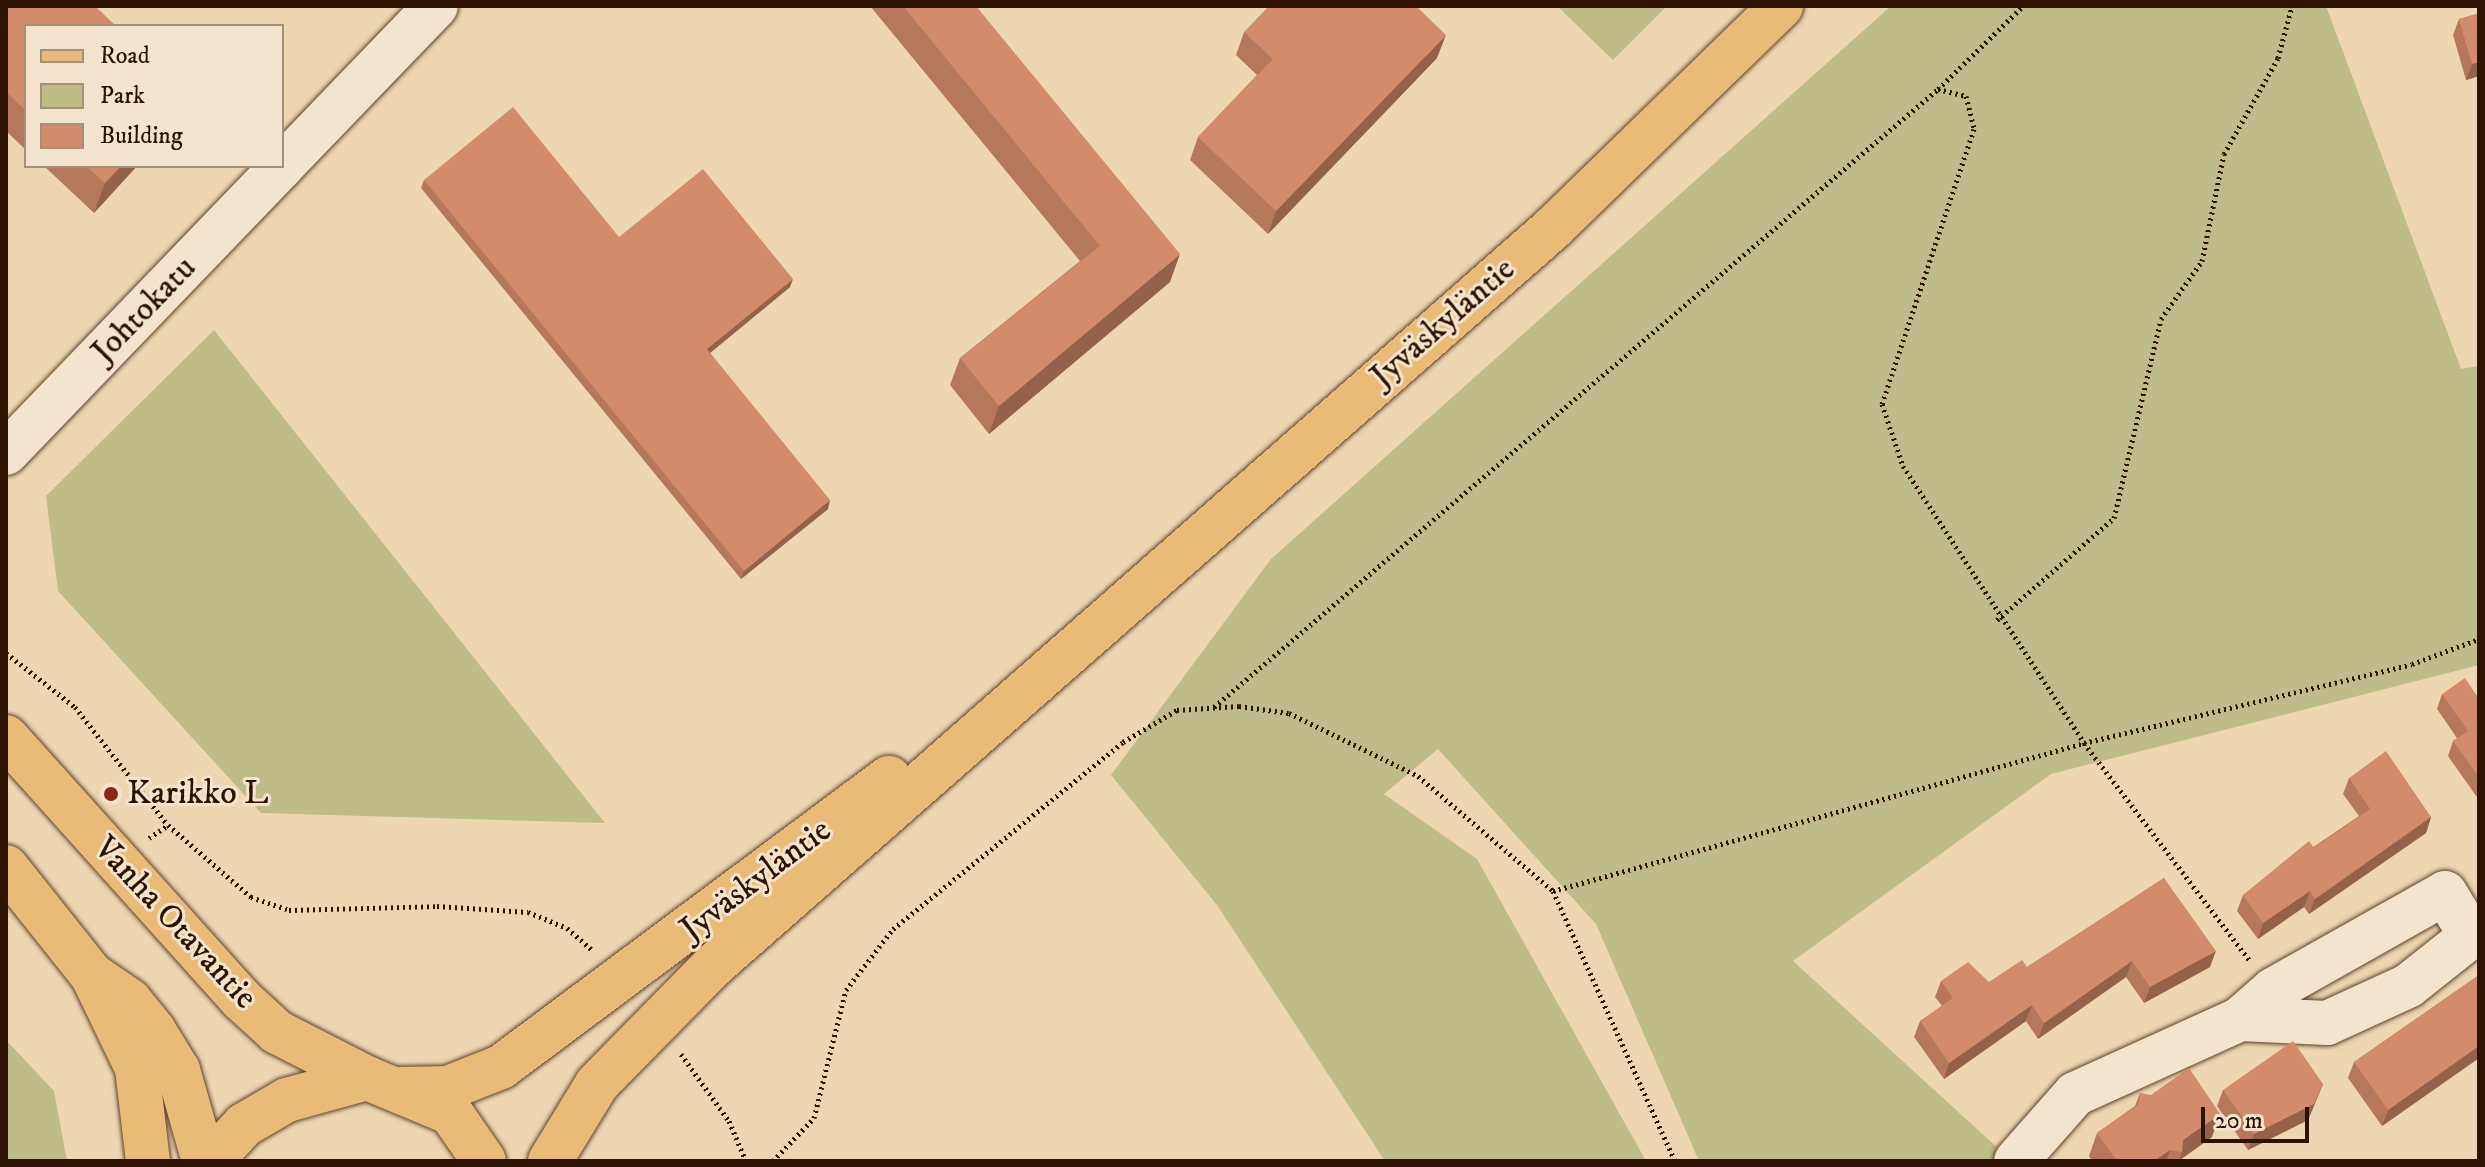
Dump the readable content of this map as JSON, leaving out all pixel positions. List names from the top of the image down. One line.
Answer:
{"streets":{"main road":["Jyväskyläntie","Vanha Otavantie"],"street":["Johtokatu"]},"crossings":[["Jyväskyläntie","Vanha Otavantie"]],"places":["Karikko L"],"legend":["Road","Park","Building"],"scale_bar":"20 m"}
